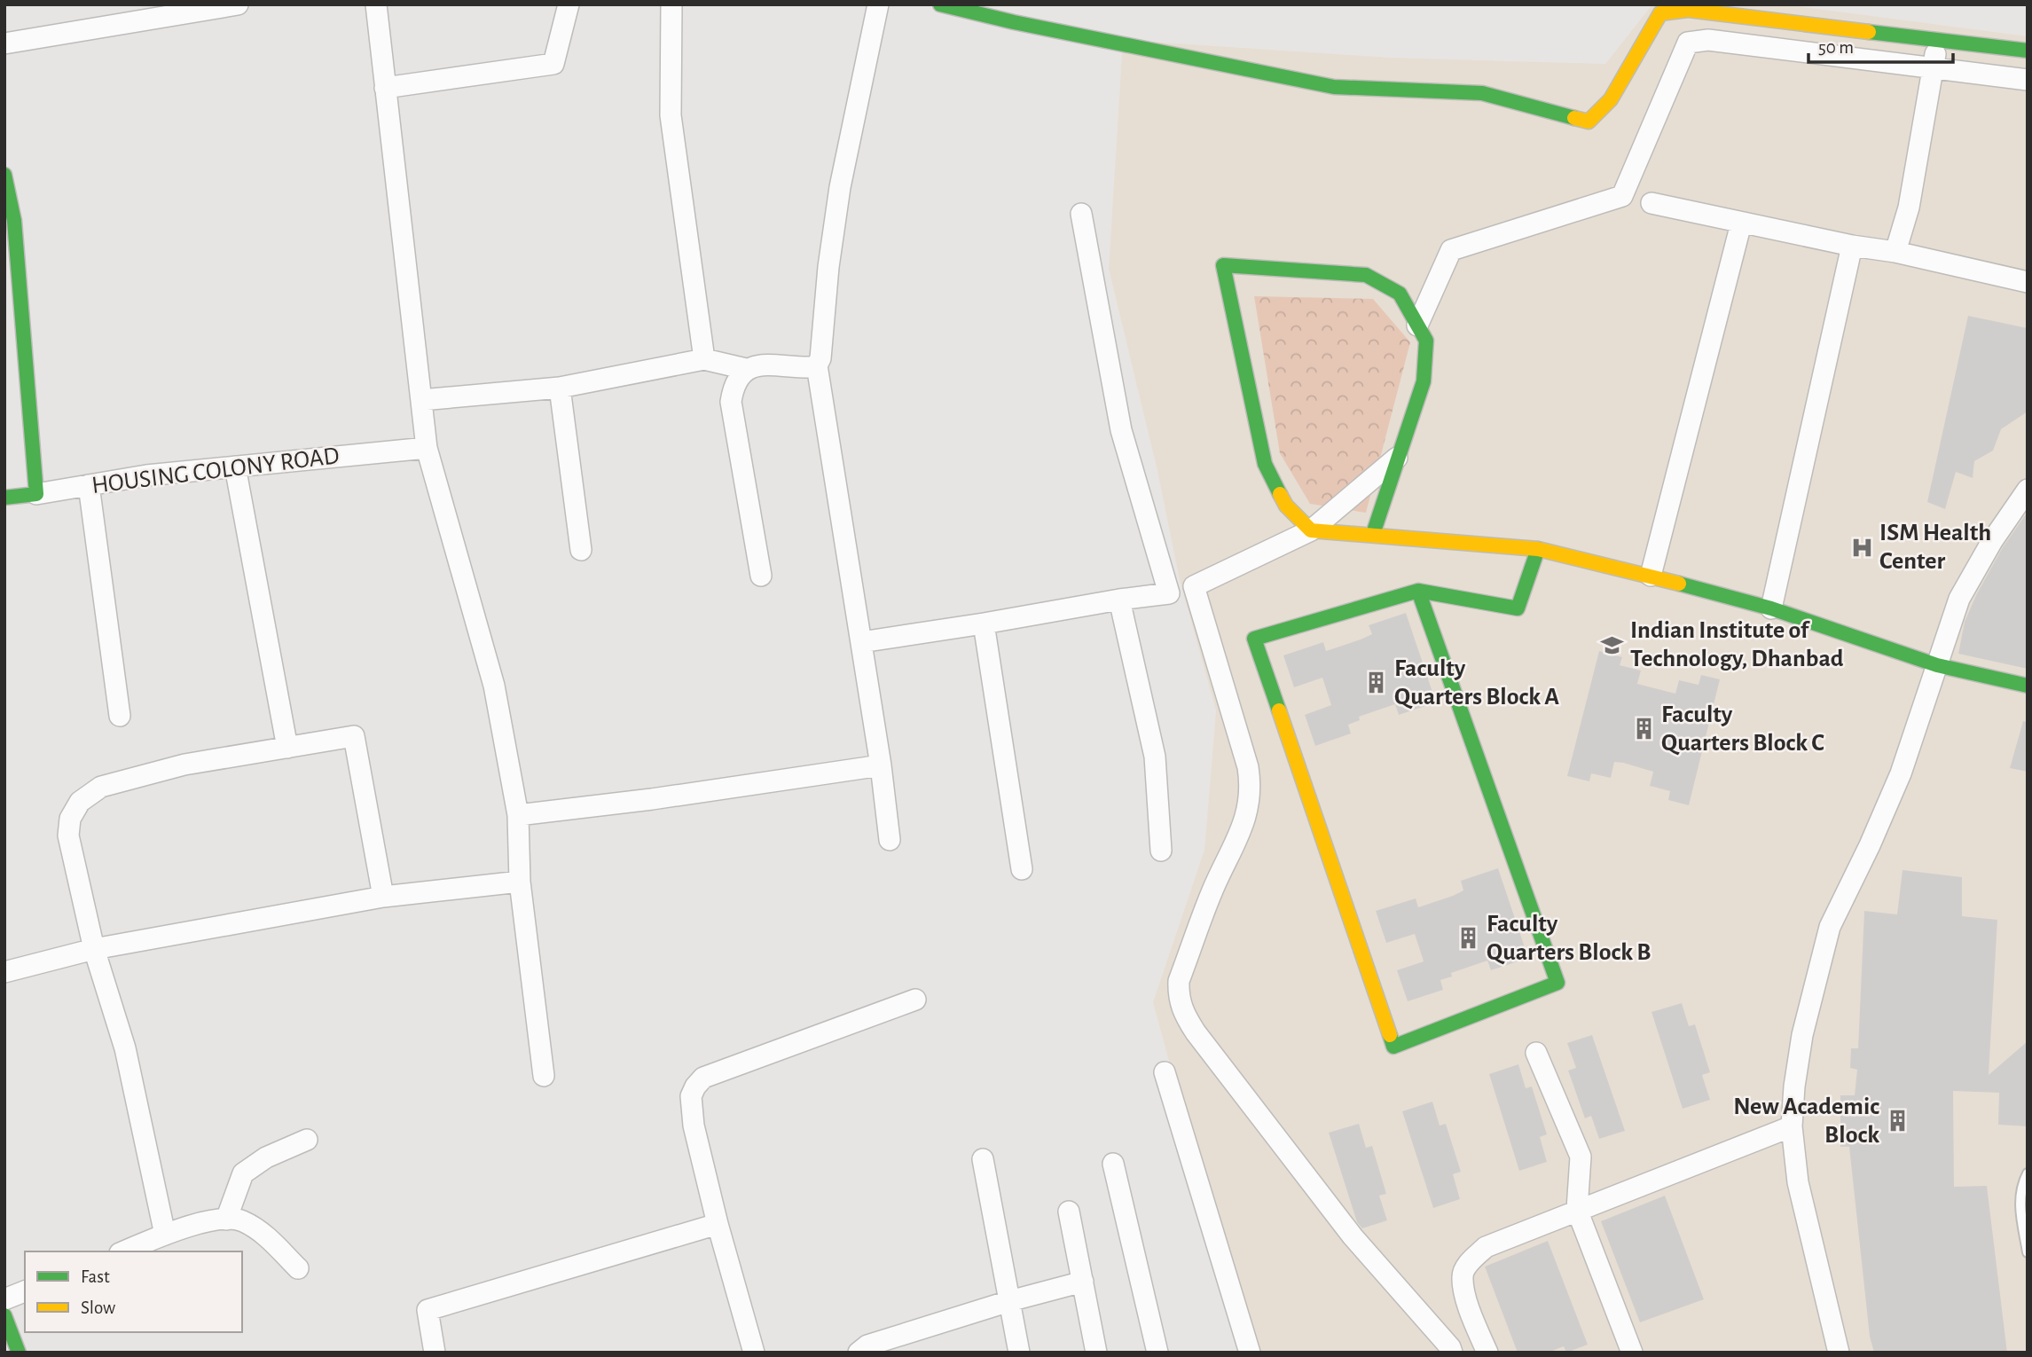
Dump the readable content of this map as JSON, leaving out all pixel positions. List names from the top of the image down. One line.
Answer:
{"streets":{"street":["HOUSING COLONY ROAD"]},"places":{"hospital":["ISM Health Center"],"school or university":["Indian Institute of Technology, Dhanbad"],"building":["Faculty Quarters Block A","Faculty Quarters Block C","Faculty Quarters Block B","New Academic Block"]},"legend":["Fast","Slow"],"scale_bar":"50 m"}
